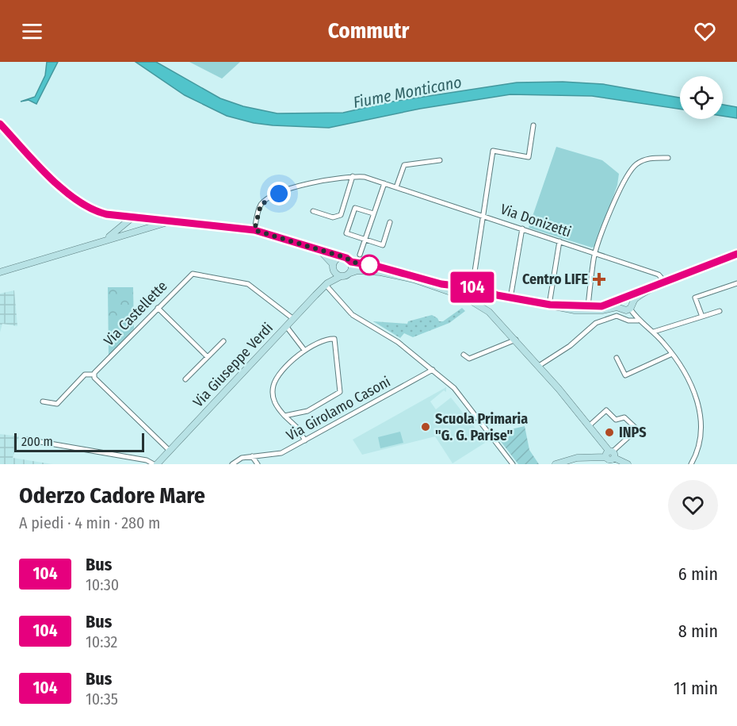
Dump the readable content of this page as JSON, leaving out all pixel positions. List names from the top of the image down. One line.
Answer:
{"streets":{"main road":["Via Giuseppe Verdi"],"street":["Via Donizetti","Via Castellette","Via Girolamo Casoni"]},"crossings":[["Via Castellette","Via Giuseppe Verdi"]],"water":["Fiume Monticano"],"places":{"health":["Centro LIFE"],"other":["Scuola Primaria \"G. G. Parise\"","INPS"]},"lines":["bus line 104"],"scale_bar":"200 m","page":{"header":"Commutr","on_map":"104","scale":"200 m","heading":["Oderzo Cadore Mare","A piedi · 4 min · 280 m"],"list":[{"mark":"104","name":"Bus","note":"10:30","value":"6 min"},{"mark":"104","name":"Bus","note":"10:32","value":"8 min"},{"mark":"104","name":"Bus","note":"10:35","value":"11 min"}]}}
